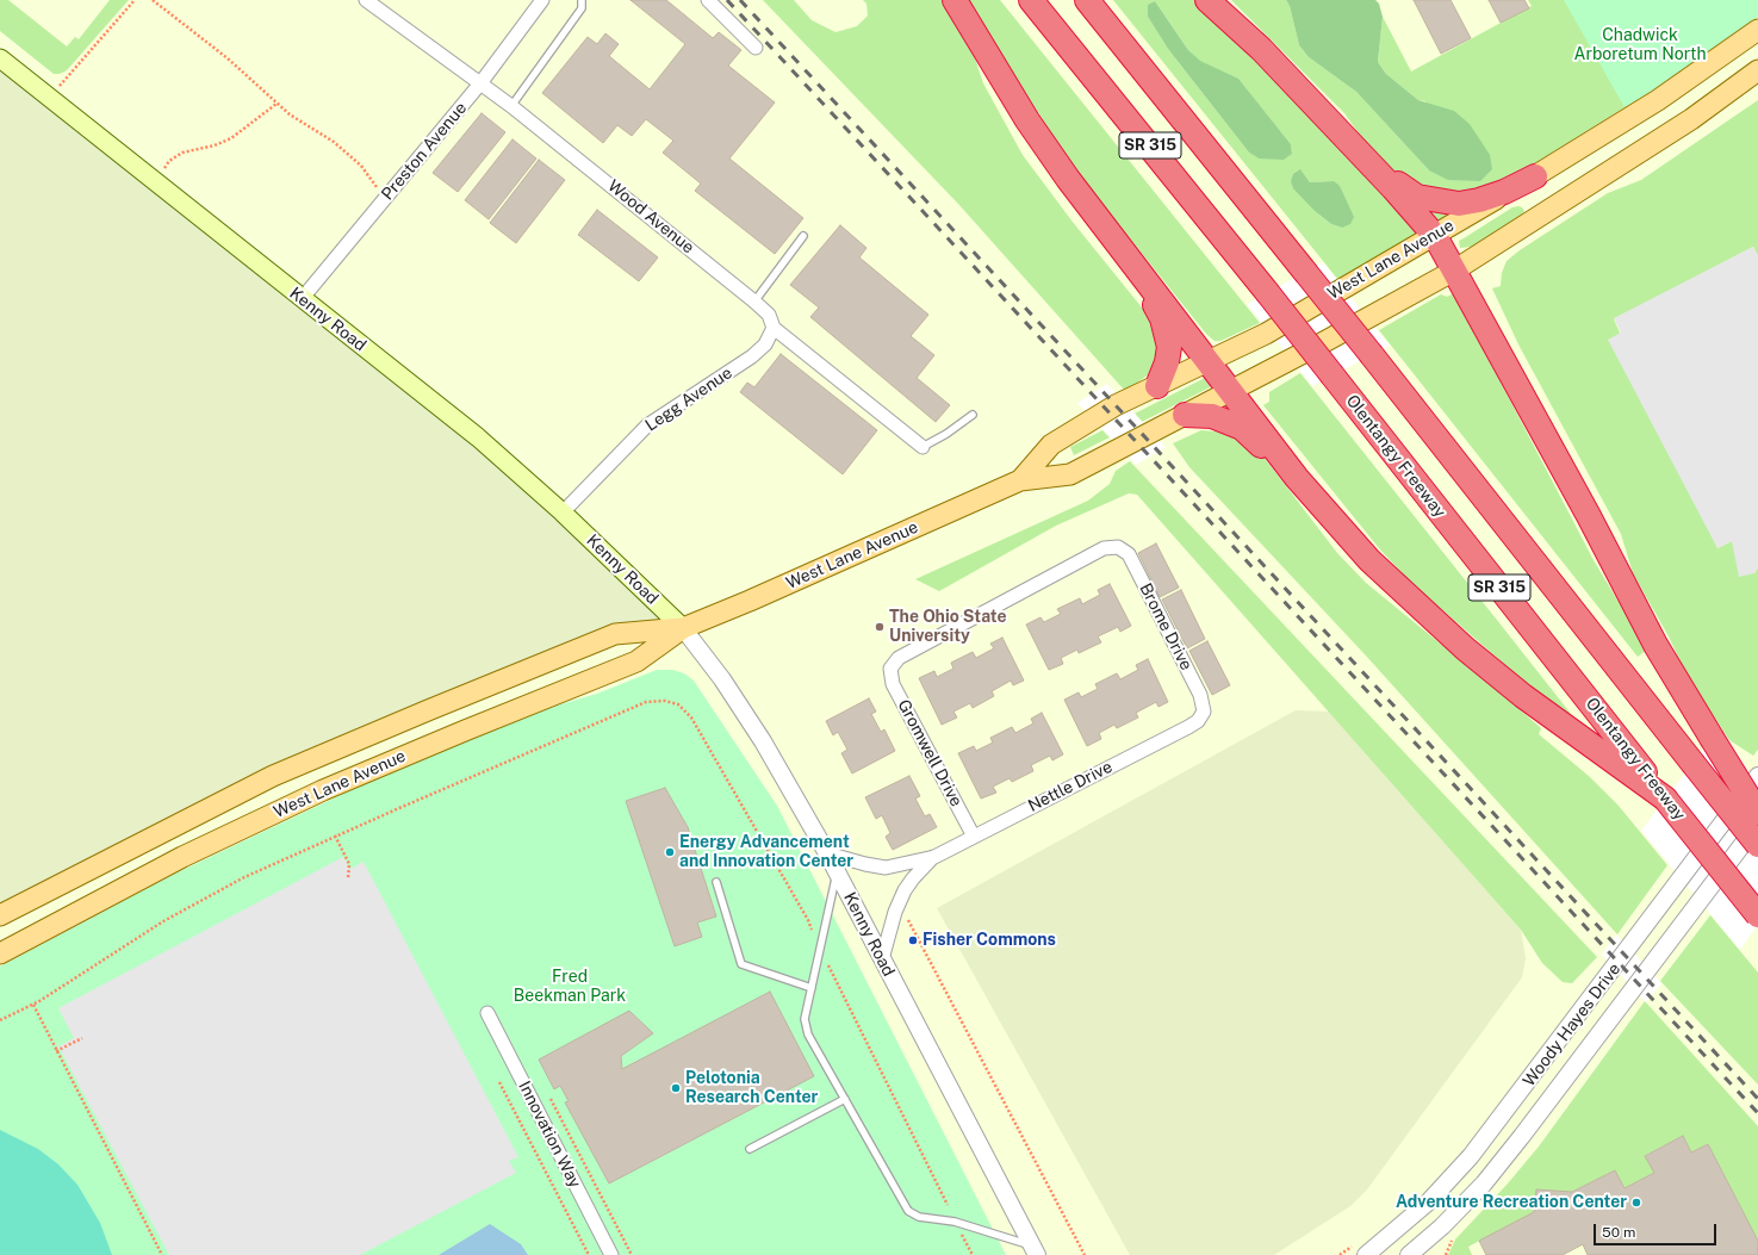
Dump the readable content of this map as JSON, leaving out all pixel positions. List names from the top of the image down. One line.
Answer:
{"streets":{"highway":["SR 315","Olentangy Freeway"],"main road":["West Lane Avenue","Kenny Road"],"street":["Preston Avenue","Wood Avenue","Legg Avenue","Brome Drive","Gromwell Drive","Nettle Drive","Woody Hayes Drive","Innovation Way"]},"crossings":[["Preston Avenue","Wood Avenue"],["Preston Avenue","Kenny Road"],["Wood Avenue","Legg Avenue"],["West Lane Avenue","Kenny Road"],["Kenny Road","Legg Avenue"],["Kenny Road","Nettle Drive"],["Brome Drive","Gromwell Drive"],["Brome Drive","Nettle Drive"],["Gromwell Drive","Nettle Drive"]],"parks":["Chadwick Arboretum North","Fred Beekman Park"],"places":["The Ohio State University","Energy Advancement and Innovation Center","Fisher Commons","Pelotonia Research Center","Adventure Recreation Center"],"scale_bar":"50 m"}
